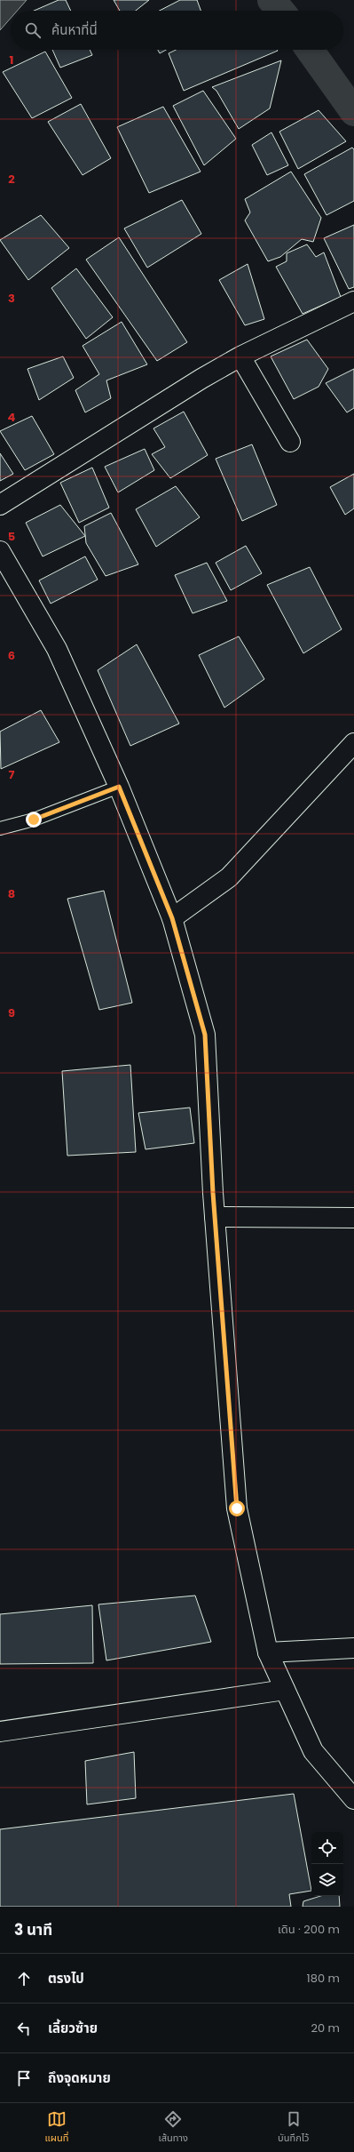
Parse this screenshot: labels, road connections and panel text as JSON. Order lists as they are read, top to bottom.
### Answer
{
  "page": {
    "search": "ค้นหาที่นี่",
    "heading": ["3 นาที", "เดิน · 200 m"],
    "list": [
      ["ตรงไป", "180 m"],
      ["เลี้ยวซ้าย", "20 m"],
      "ถึงจุดหมาย"
    ],
    "nav": ["แผนที่", "เส้นทาง", "บันทึกไว้"]
  },
  "grid": {
    "rows": [
      "1",
      "2",
      "3",
      "4",
      "5",
      "6",
      "7",
      "8",
      "9"
    ]
  }
}
